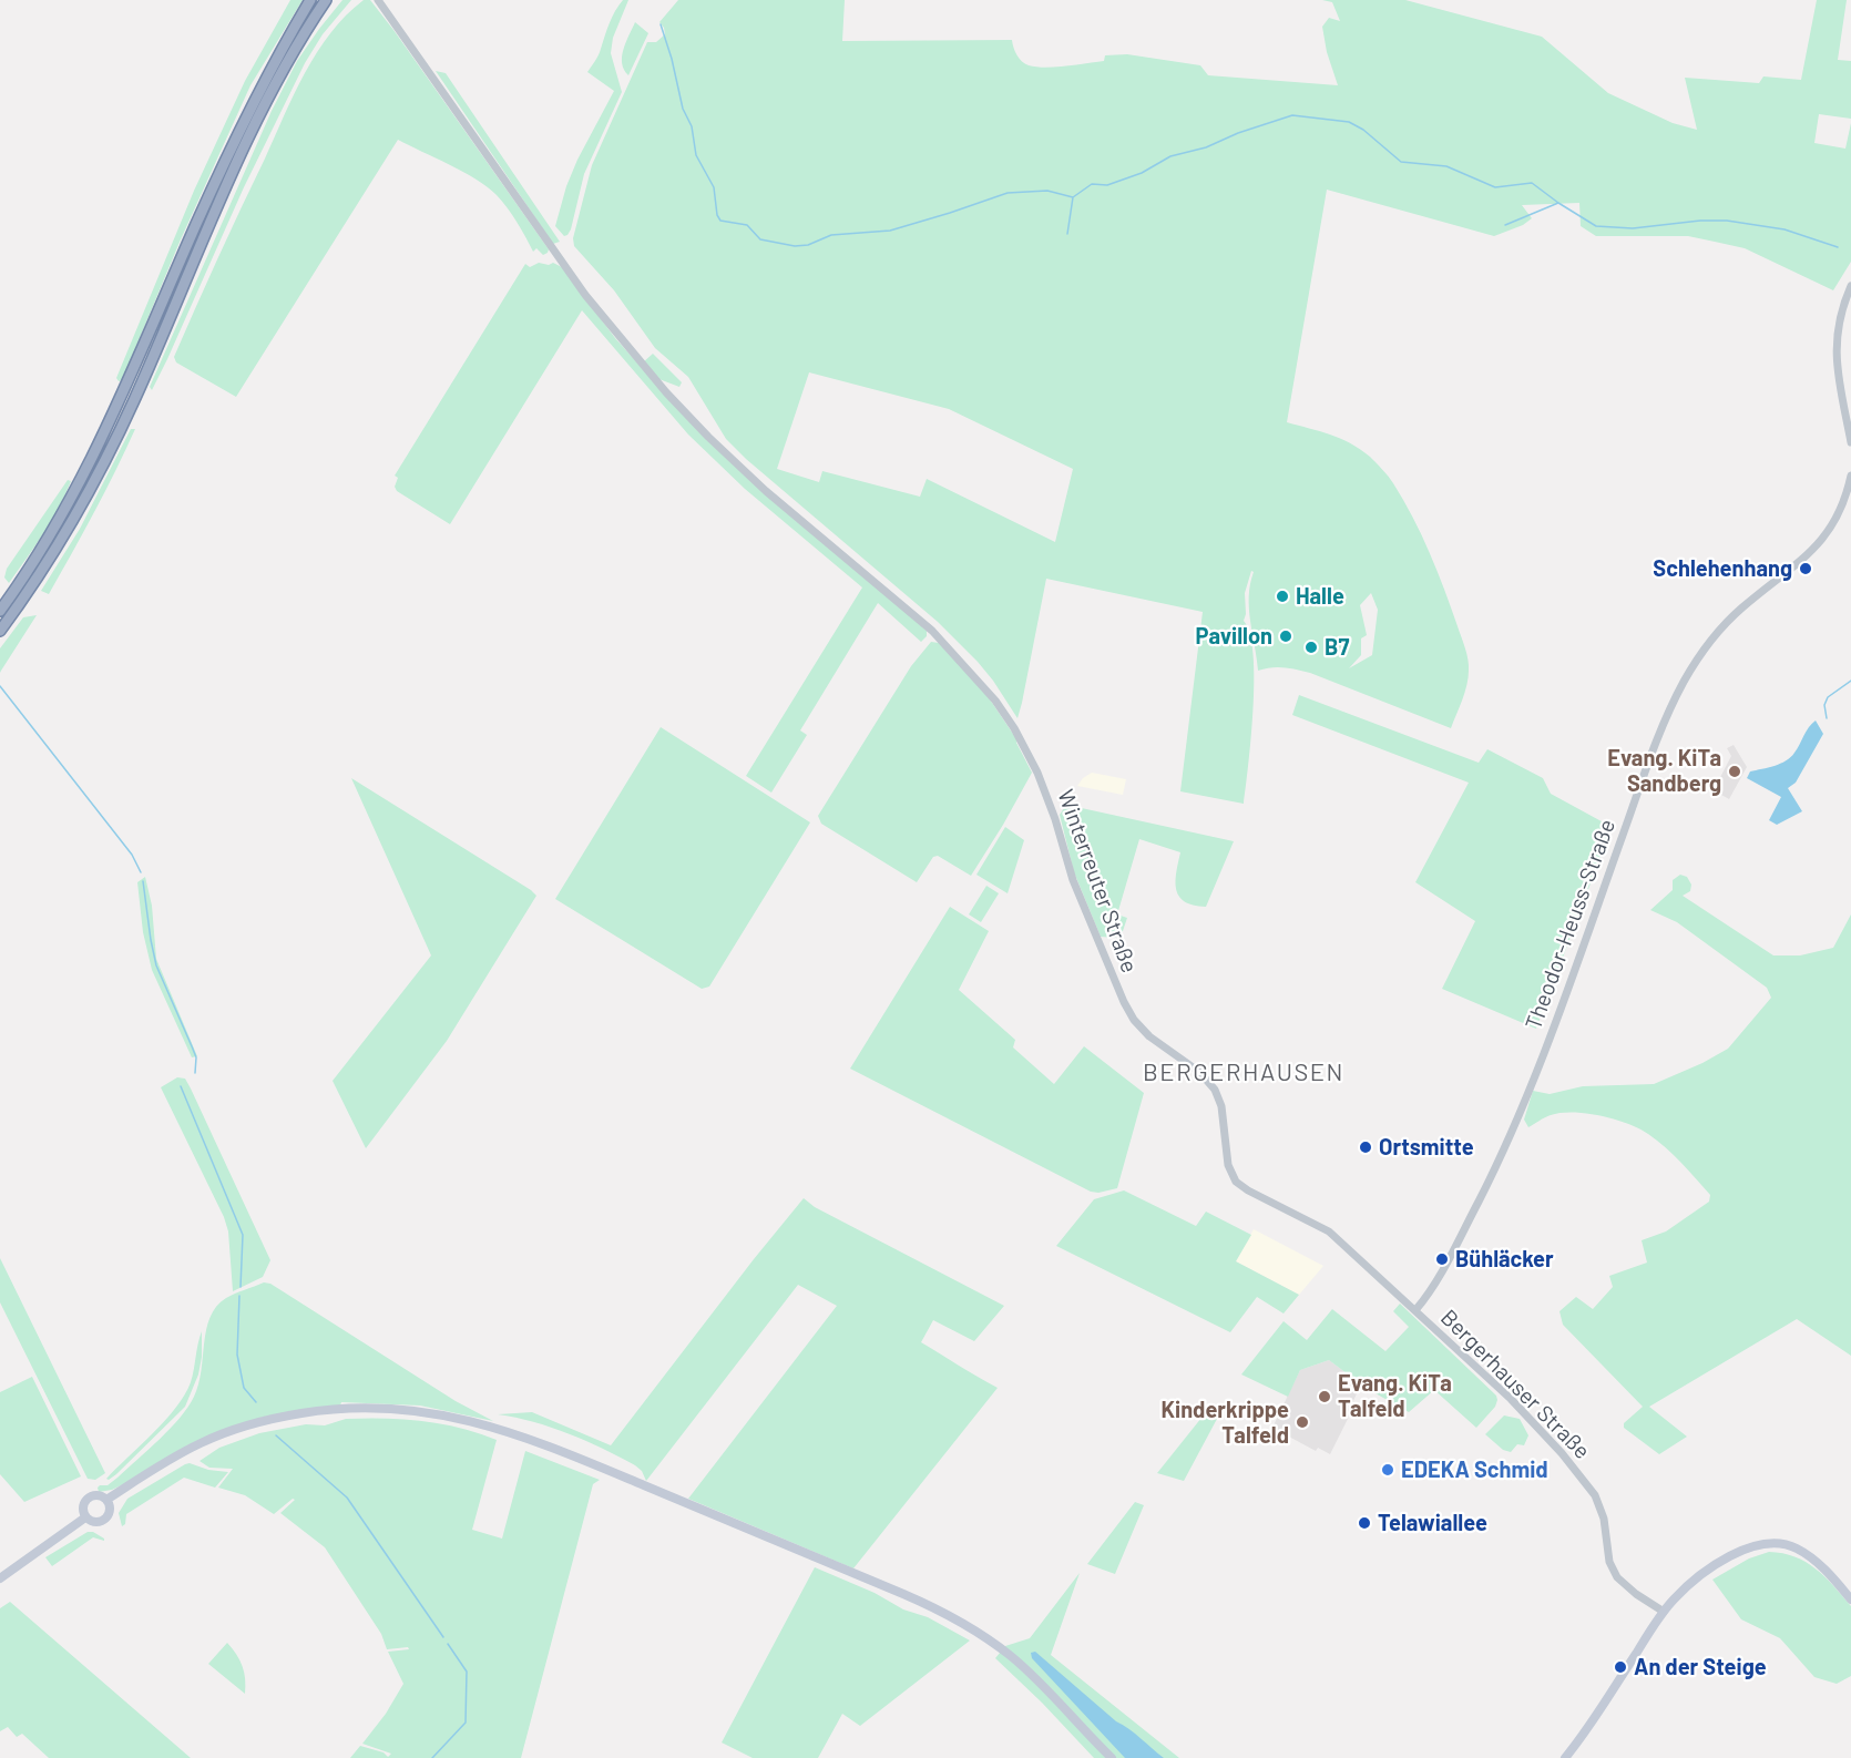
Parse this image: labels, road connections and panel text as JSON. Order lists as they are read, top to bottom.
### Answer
{
  "streets": {
    "street": ["Winterreuter Straße", "Theodor-Heuss-Straße", "Bergerhauser Straße"]
  },
  "crossings": [
    ["Winterreuter Straße", "Bergerhauser Straße"],
    ["Theodor-Heuss-Straße", "Bergerhauser Straße"]
  ],
  "districts": ["BERGERHAUSEN"],
  "places": [
    "Schlehenhang",
    "Halle",
    "Pavillon",
    "B7",
    "Evang. KiTa Sandberg",
    "Ortsmitte",
    "Bühläcker",
    "Evang. KiTa Talfeld",
    "Kinderkrippe Talfeld",
    "EDEKA Schmid",
    "Telawiallee",
    "An der Steige"
  ]
}
